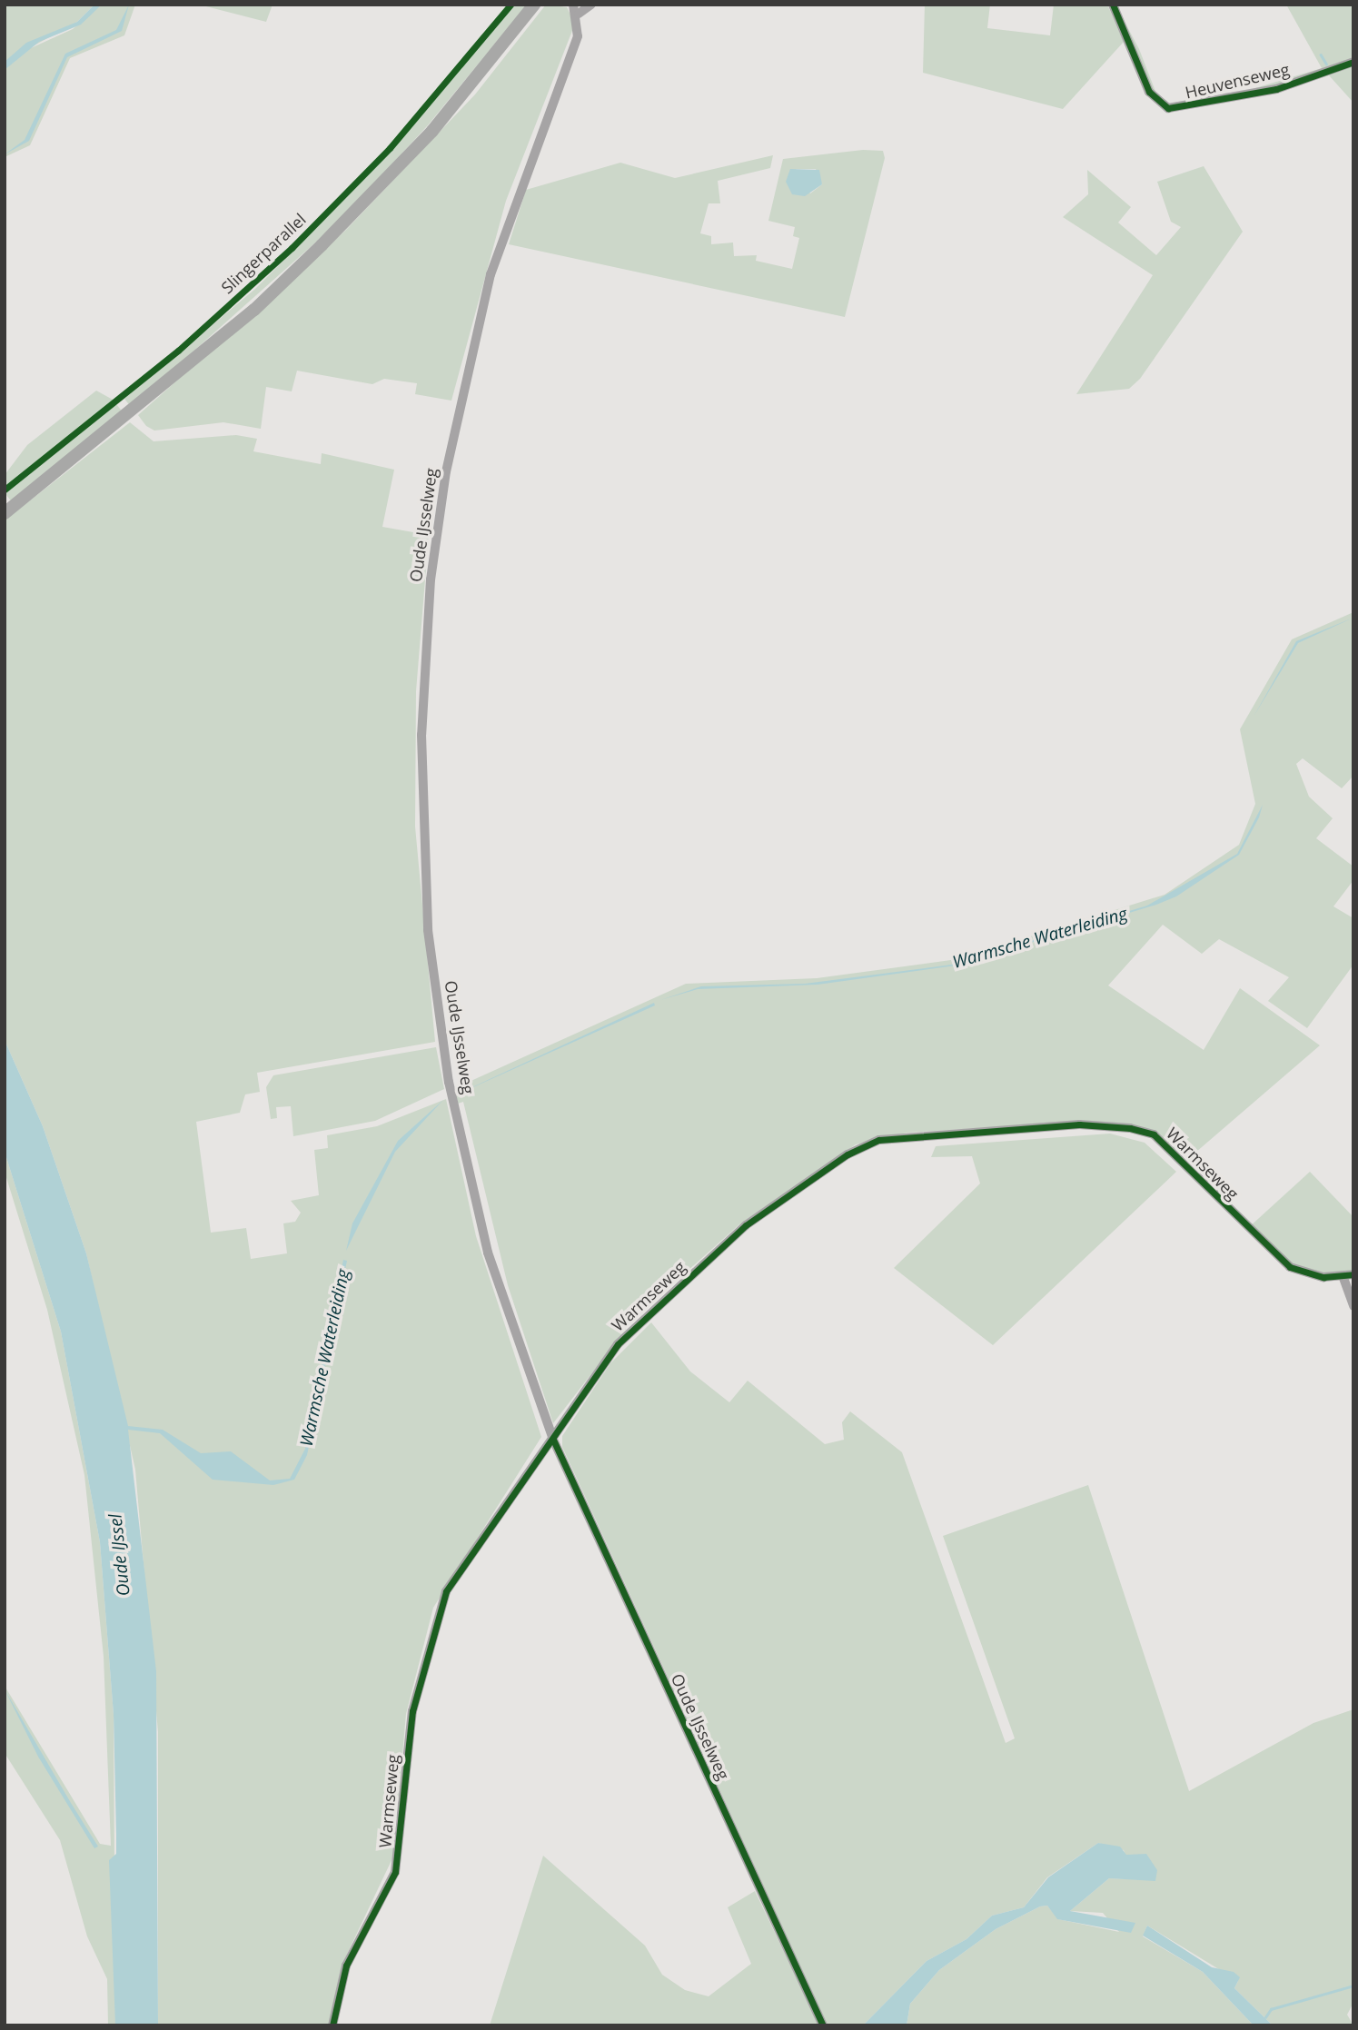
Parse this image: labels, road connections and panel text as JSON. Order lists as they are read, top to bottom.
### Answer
{
  "streets": {
    "main road": ["Slingerparallel"],
    "street": ["Heuvenseweg", "Oude IJsselweg", "Warmseweg"]
  },
  "crossings": [
    ["Oude IJsselweg", "Warmseweg"]
  ],
  "water": ["Warmsche Waterleiding", "Oude IJssel"]
}
